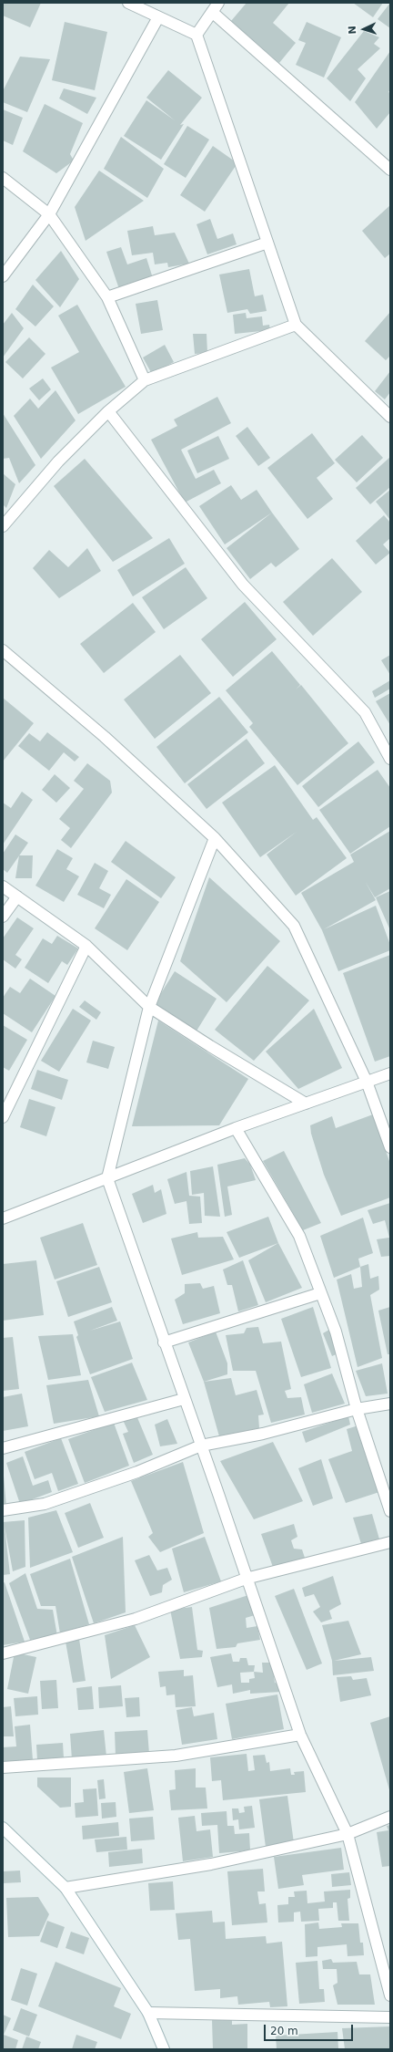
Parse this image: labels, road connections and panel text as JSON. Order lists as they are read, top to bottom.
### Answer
{
  "scale_bar": "20 m",
  "north": "left"
}
